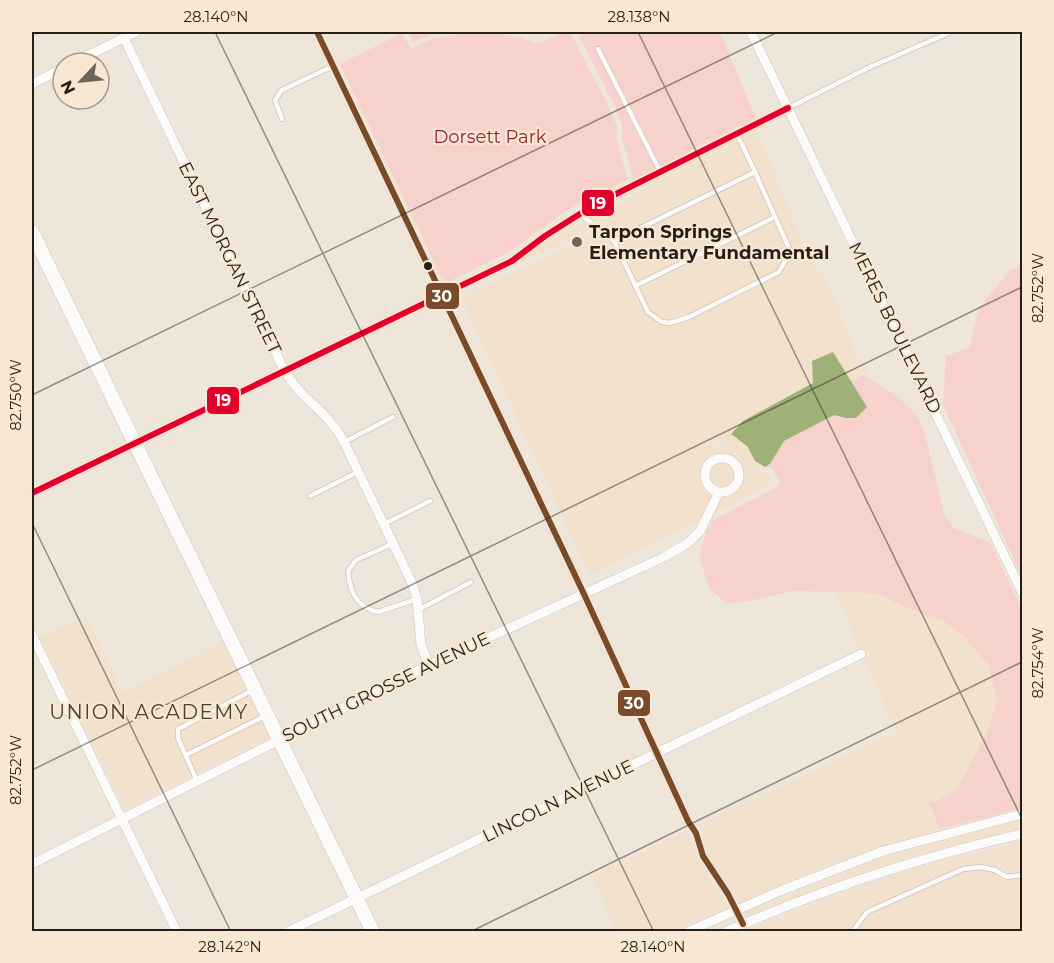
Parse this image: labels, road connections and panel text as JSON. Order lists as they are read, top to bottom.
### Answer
{
  "streets": {
    "street": [
      "EAST MORGAN STREET",
      "MERES BOULEVARD",
      "SOUTH GROSSE AVENUE",
      "LINCOLN AVENUE"
    ]
  },
  "crossings": [
    ["EAST MORGAN STREET", "SOUTH GROSSE AVENUE"]
  ],
  "districts": ["UNION ACADEMY"],
  "parks": ["Dorsett Park"],
  "places": ["Tarpon Springs Elementary Fundamental"],
  "lines": ["transit line 30", "transit line 19"],
  "north": "bottom left",
  "coordinates": [
    "28.140°N",
    "28.138°N",
    "82.752°W",
    "82.750°W",
    "82.754°W",
    "28.142°N"
  ]
}
